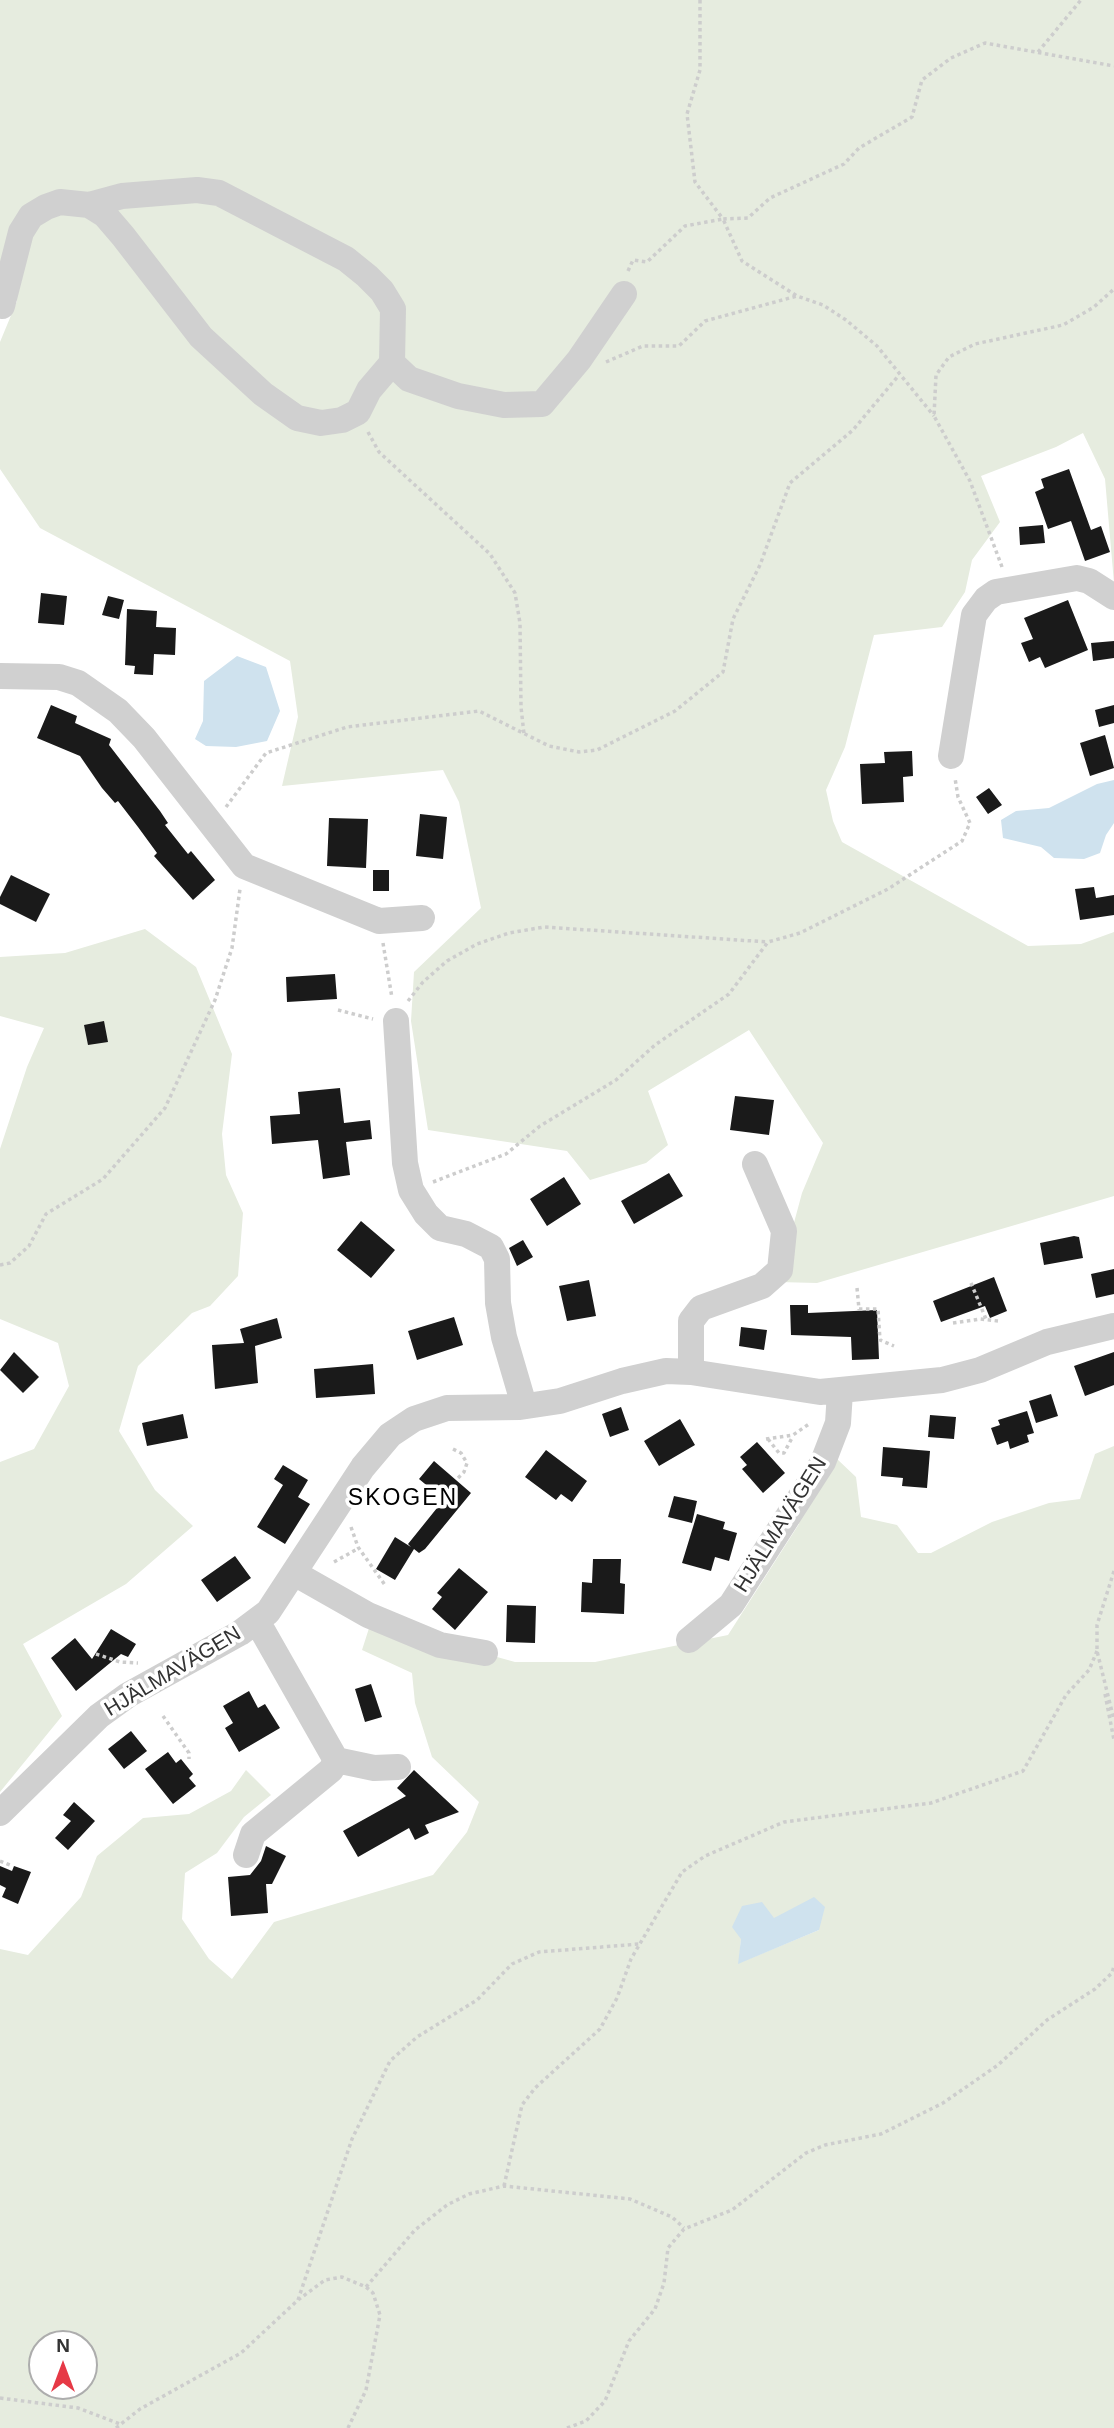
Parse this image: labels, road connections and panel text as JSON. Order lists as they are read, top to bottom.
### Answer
{
  "streets": {
    "street": ["HJÄLMAVÄGEN"]
  },
  "districts": ["SKOGEN"],
  "north": "top"
}
